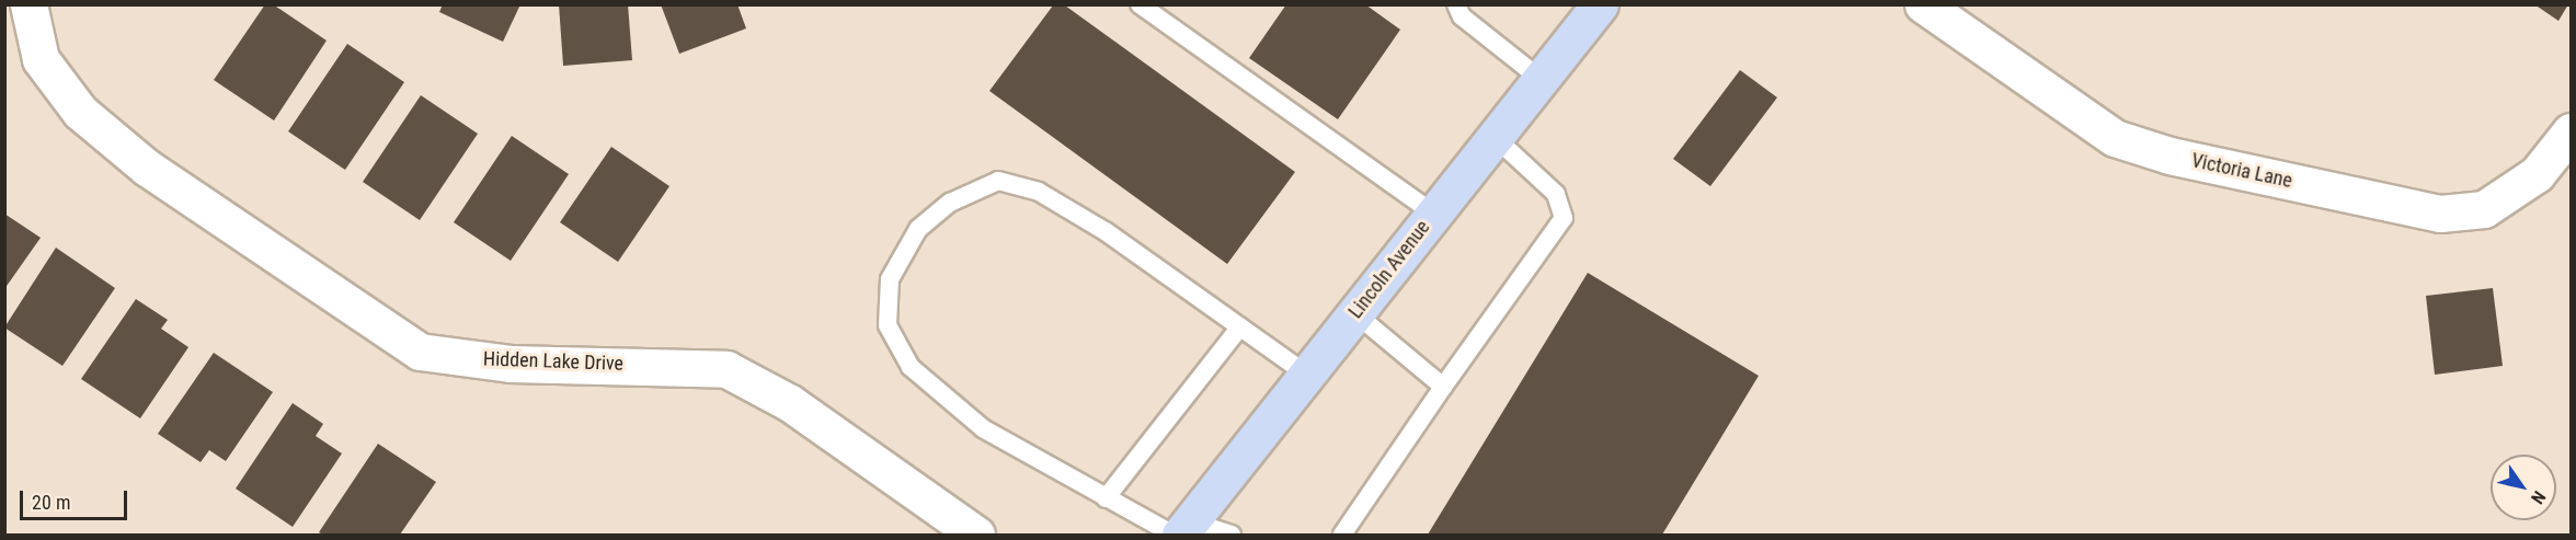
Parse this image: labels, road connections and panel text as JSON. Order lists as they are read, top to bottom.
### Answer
{
  "streets": {
    "street": ["Victoria Lane", "Lincoln Avenue", "Hidden Lake Drive"]
  },
  "scale_bar": "20 m",
  "north": "bottom right"
}
